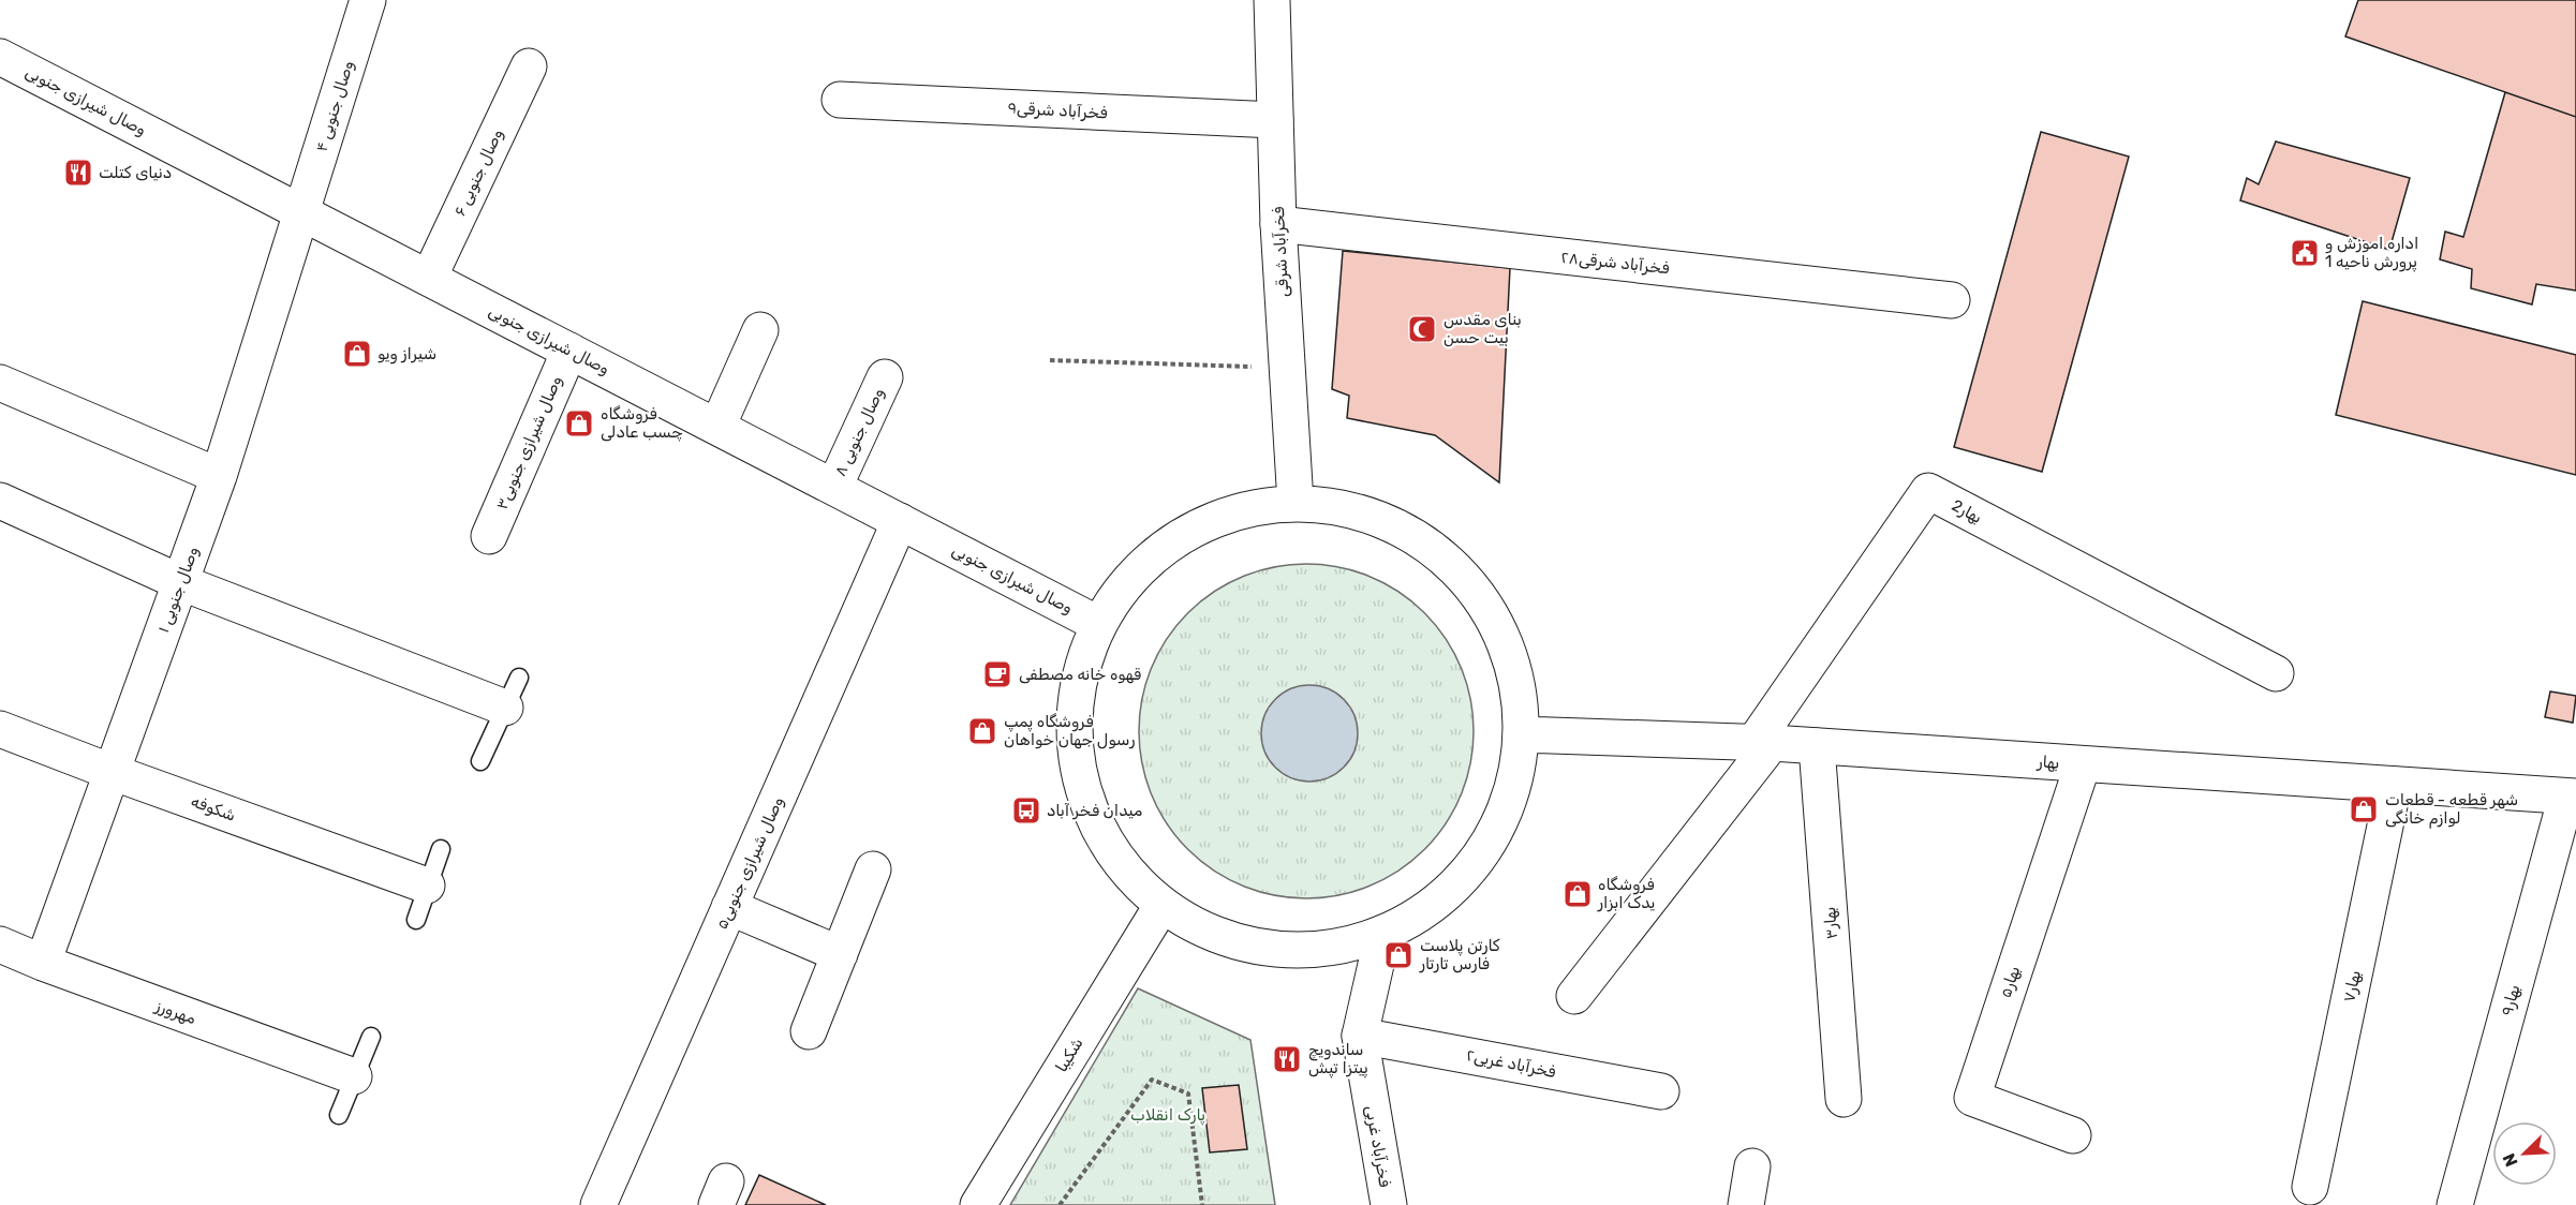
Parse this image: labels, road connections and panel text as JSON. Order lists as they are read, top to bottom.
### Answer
{
  "streets": {
    "street": [
      "وصال شیرازی جنوبی",
      "وصال جنوبی ۴",
      "فخرآباد شرقی۹",
      "وصال جنوبی ۶",
      "فخرآباد شرقی",
      "فخرآباد شرقی۲۸",
      "وصال جنوبی ۸",
      "۳وصال شیرازی جنوبی",
      "2بهار",
      "وصال جنوبی ۱",
      "بهار",
      "شکوفه",
      "۵وصال شیرازی جنوبی",
      "بهار۳",
      "بهار۵",
      "بهار۷",
      "بهار۹",
      "مهرورز",
      "شکیبا",
      "۲فخرآباد غربی",
      "فخرآباد غربی"
    ]
  },
  "crossings": [
    ["وصال شیرازی جنوبی", "وصال جنوبی ۴"],
    ["وصال شیرازی جنوبی", "وصال جنوبی ۶"],
    ["وصال شیرازی جنوبی", "وصال جنوبی ۸"],
    ["وصال شیرازی جنوبی", "۳وصال شیرازی جنوبی"],
    ["وصال شیرازی جنوبی", "وصال جنوبی ۱"],
    ["وصال شیرازی جنوبی", "۵وصال شیرازی جنوبی"],
    ["وصال جنوبی ۴", "وصال جنوبی ۱"],
    ["فخرآباد شرقی۹", "فخرآباد شرقی"],
    ["فخرآباد شرقی", "فخرآباد شرقی۲۸"],
    ["2بهار", "بهار"],
    ["وصال جنوبی ۱", "شکوفه"],
    ["وصال جنوبی ۱", "مهرورز"],
    ["بهار", "بهار۳"],
    ["بهار", "بهار۵"],
    ["بهار", "بهار۷"],
    ["بهار", "بهار۹"],
    ["۲فخرآباد غربی", "فخرآباد غربی"]
  ],
  "parks": ["پارک انقلاب"],
  "places": {
    "restaurant": ["دنیای کتلت", "ساندویچ پیتزا تپش"],
    "public building": ["اداره اموزش و پرورش ناحیه 1"],
    "mosque": ["بنای مقدس بیت حسن"],
    "shop": [
      "شیراز ویو",
      "فروشگاه چسب عادلی",
      "فروشگاه پمپ رسول جهان خواهان",
      "شهر قطعه - قطعات لوازم خانگی",
      "فروشگاه یدک ابزار",
      "کارتن پلاست فارس تارتار"
    ],
    "cafe": ["قهوه خانه مصطفی"],
    "bus stop": ["میدان فخر آباد"]
  },
  "north": "bottom left"
}
